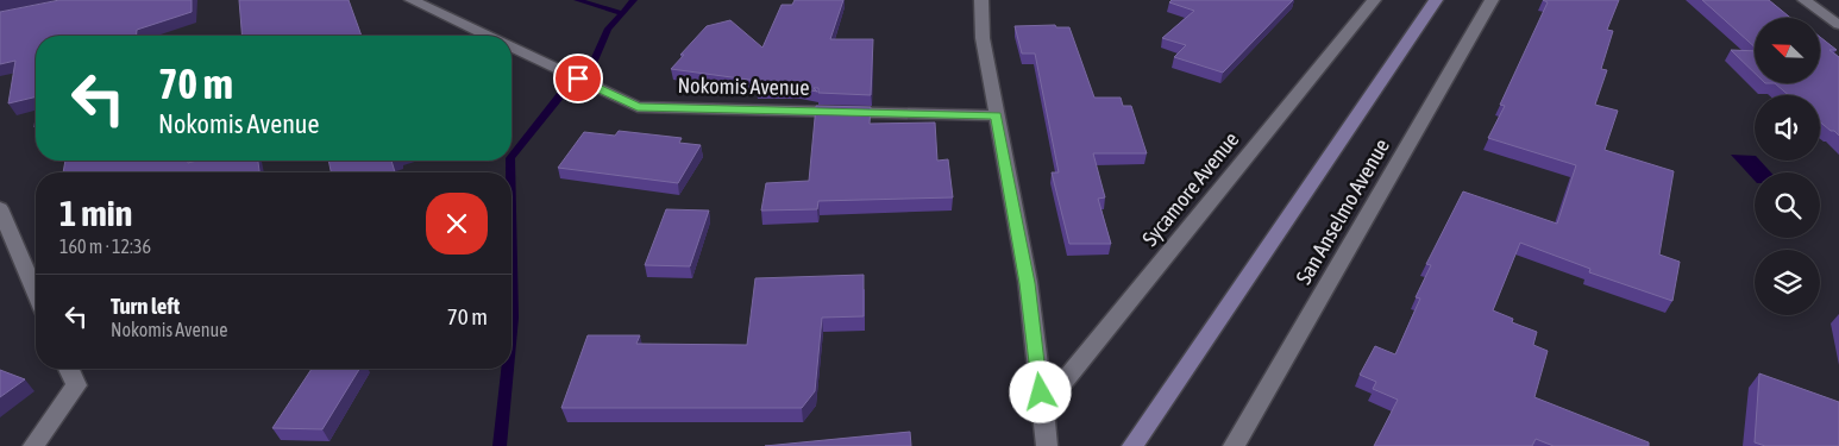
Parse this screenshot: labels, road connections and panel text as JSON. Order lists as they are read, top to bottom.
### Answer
{
  "streets": {
    "street": ["Nokomis Avenue", "Sycamore Avenue", "San Anselmo Avenue"]
  },
  "north": "top left",
  "page": {
    "turn": ["70 m", "Nokomis Avenue"],
    "heading": ["1 min", "160 m · 12:36"],
    "list": [
      {
        "name": "Turn left",
        "note": "Nokomis Avenue",
        "value": "70 m"
      }
    ]
  }
}
